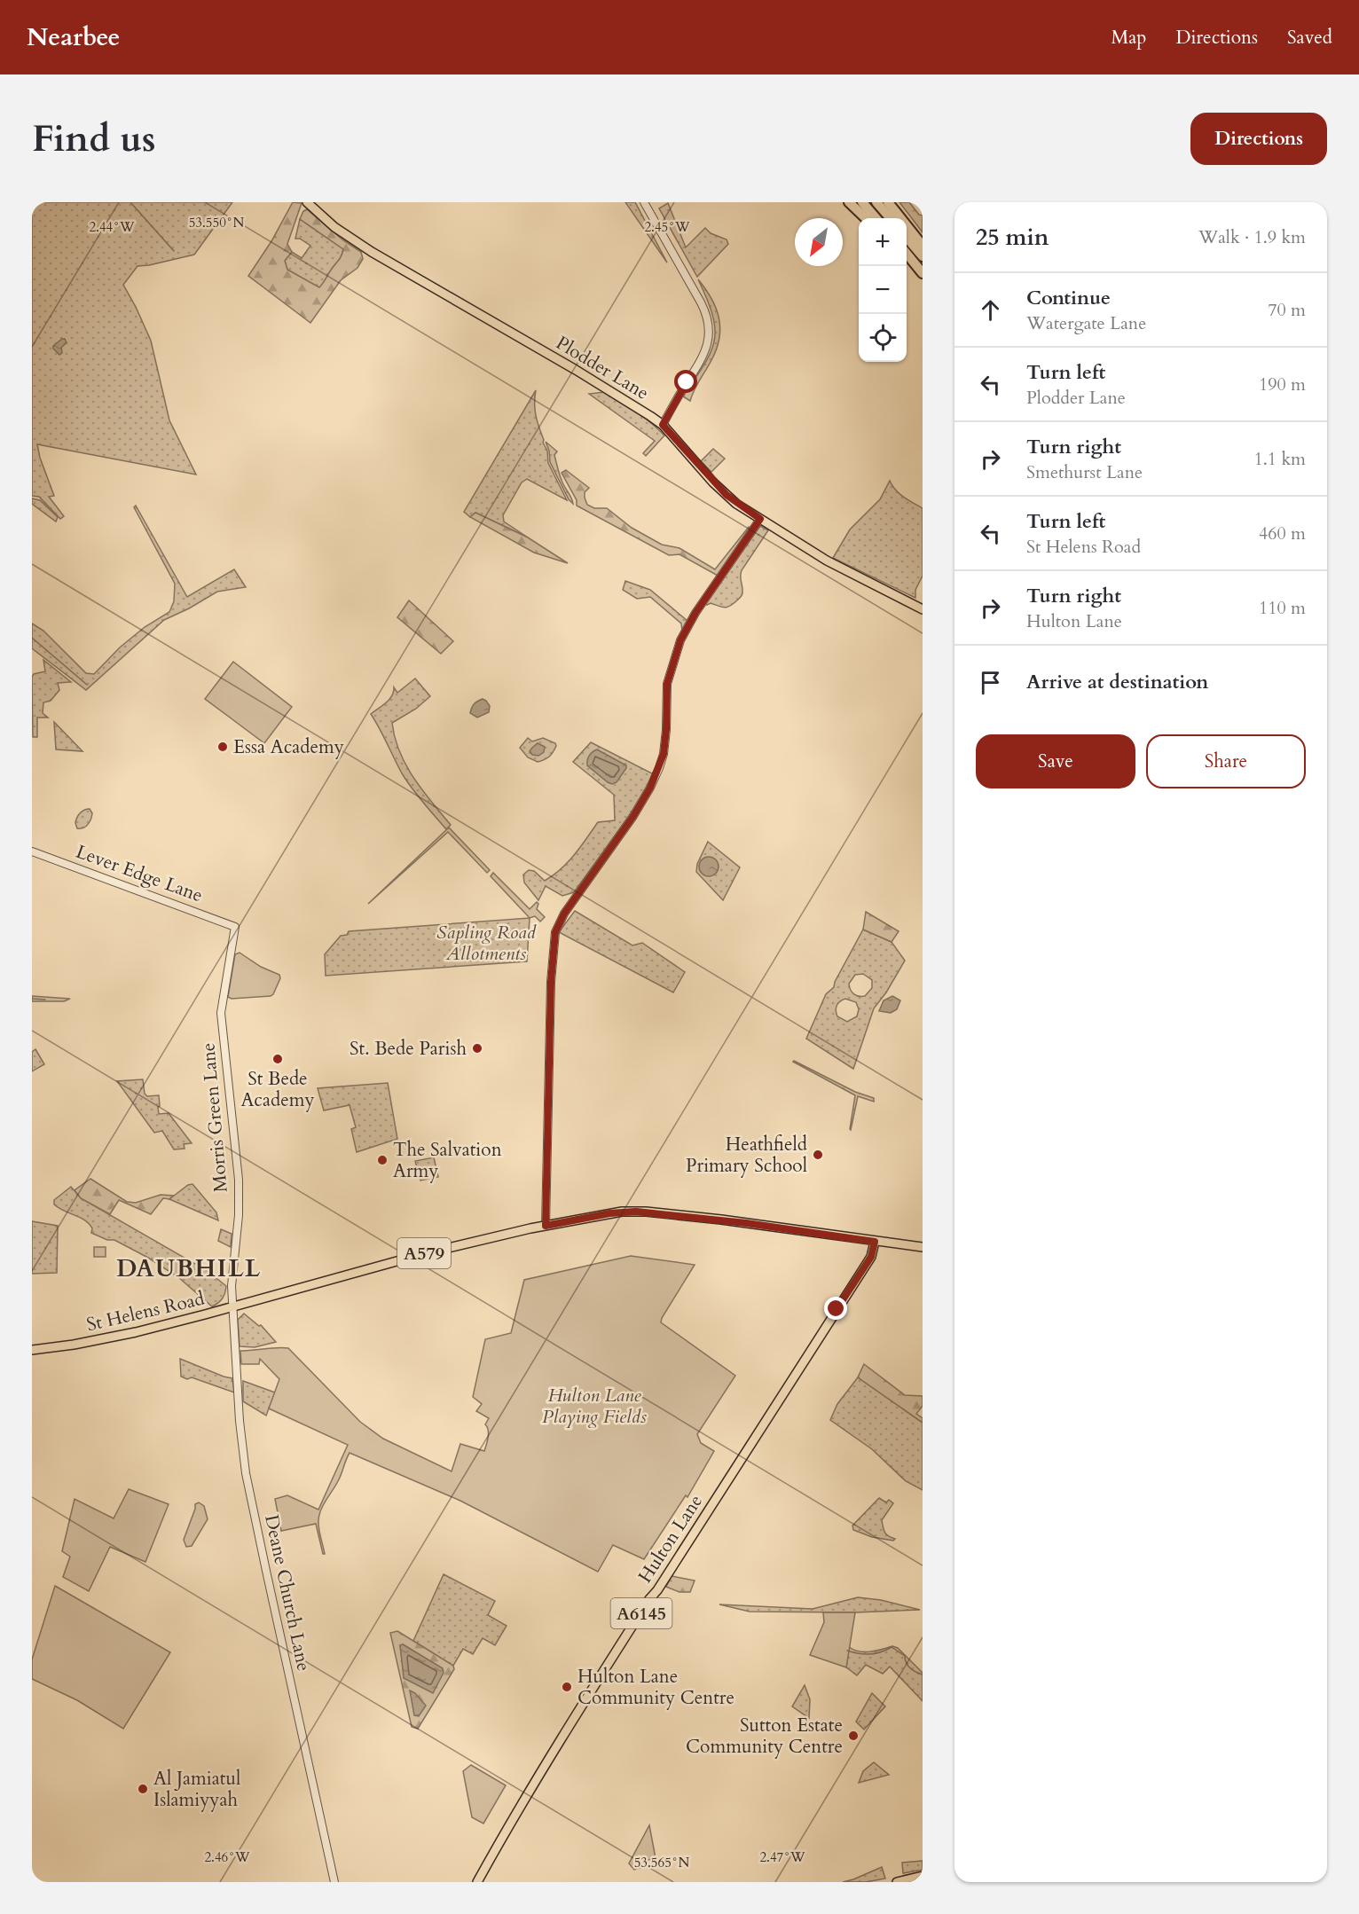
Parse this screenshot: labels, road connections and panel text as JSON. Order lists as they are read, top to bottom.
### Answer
{
  "streets": {
    "main road": [
      "Plodder Lane",
      "A579",
      "St Helens Road",
      "Hulton Lane",
      "A6145"
    ],
    "street": ["Lever Edge Lane", "Morris Green Lane", "Deane Church Lane"]
  },
  "crossings": [
    ["Lever Edge Lane", "Morris Green Lane"],
    ["Morris Green Lane", "St Helens Road"],
    ["Morris Green Lane", "Deane Church Lane"],
    ["St Helens Road", "Hulton Lane"],
    ["St Helens Road", "Deane Church Lane"]
  ],
  "districts": ["DAUBHILL"],
  "parks": ["Sapling Road Allotments", "Hulton Lane Playing Fields"],
  "places": [
    "Essa Academy",
    "St. Bede Parish",
    "St Bede Academy",
    "Heathfield Primary School",
    "The Salvation Army",
    "Hulton Lane Community Centre",
    "Sutton Estate Community Centre",
    "Al Jamiatul Islamiyyah"
  ],
  "north": "bottom left",
  "page": {
    "header": "Nearbee",
    "nav": ["Map", "Directions", "Saved"],
    "buttons": [
      "Directions",
      ["Save", "Share"]
    ],
    "title": "Find us",
    "heading": ["25 min", "Walk · 1.9 km"],
    "map_buttons": ["+", "−"],
    "list": [
      ["Continue", "Watergate Lane", "70 m"],
      ["Turn left", "Plodder Lane", "190 m"],
      ["Turn right", "Smethurst Lane", "1.1 km"],
      ["Turn left", "St Helens Road", "460 m"],
      ["Turn right", "Hulton Lane", "110 m"],
      "Arrive at destination"
    ]
  },
  "coordinates": [
    "53.550°N",
    "2.45°W",
    "2.44°W",
    "2.46°W",
    "2.47°W",
    "53.565°N"
  ]
}
